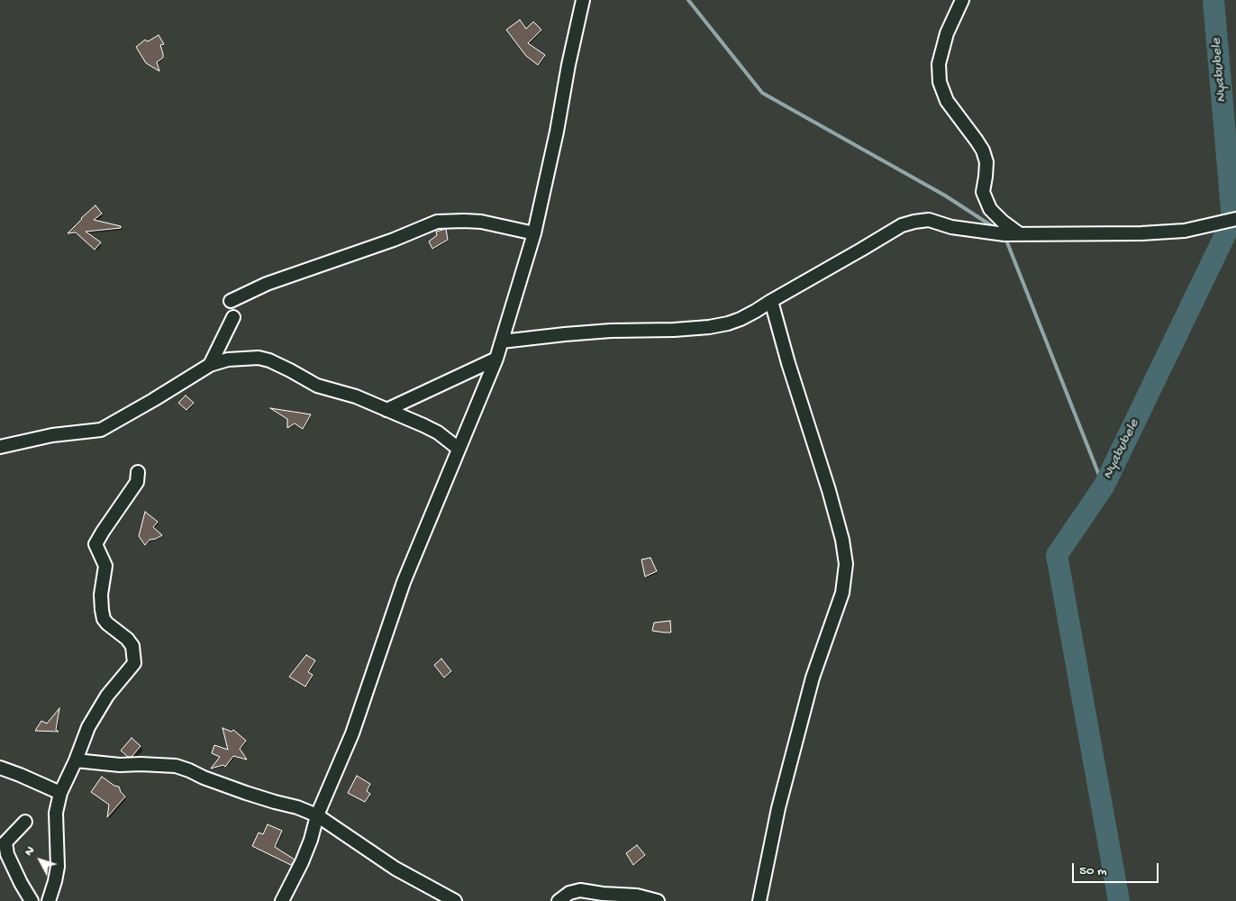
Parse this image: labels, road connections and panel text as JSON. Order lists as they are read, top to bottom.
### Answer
{
  "water": ["Nyabubele"],
  "scale_bar": "50 m",
  "north": "top left"
}
